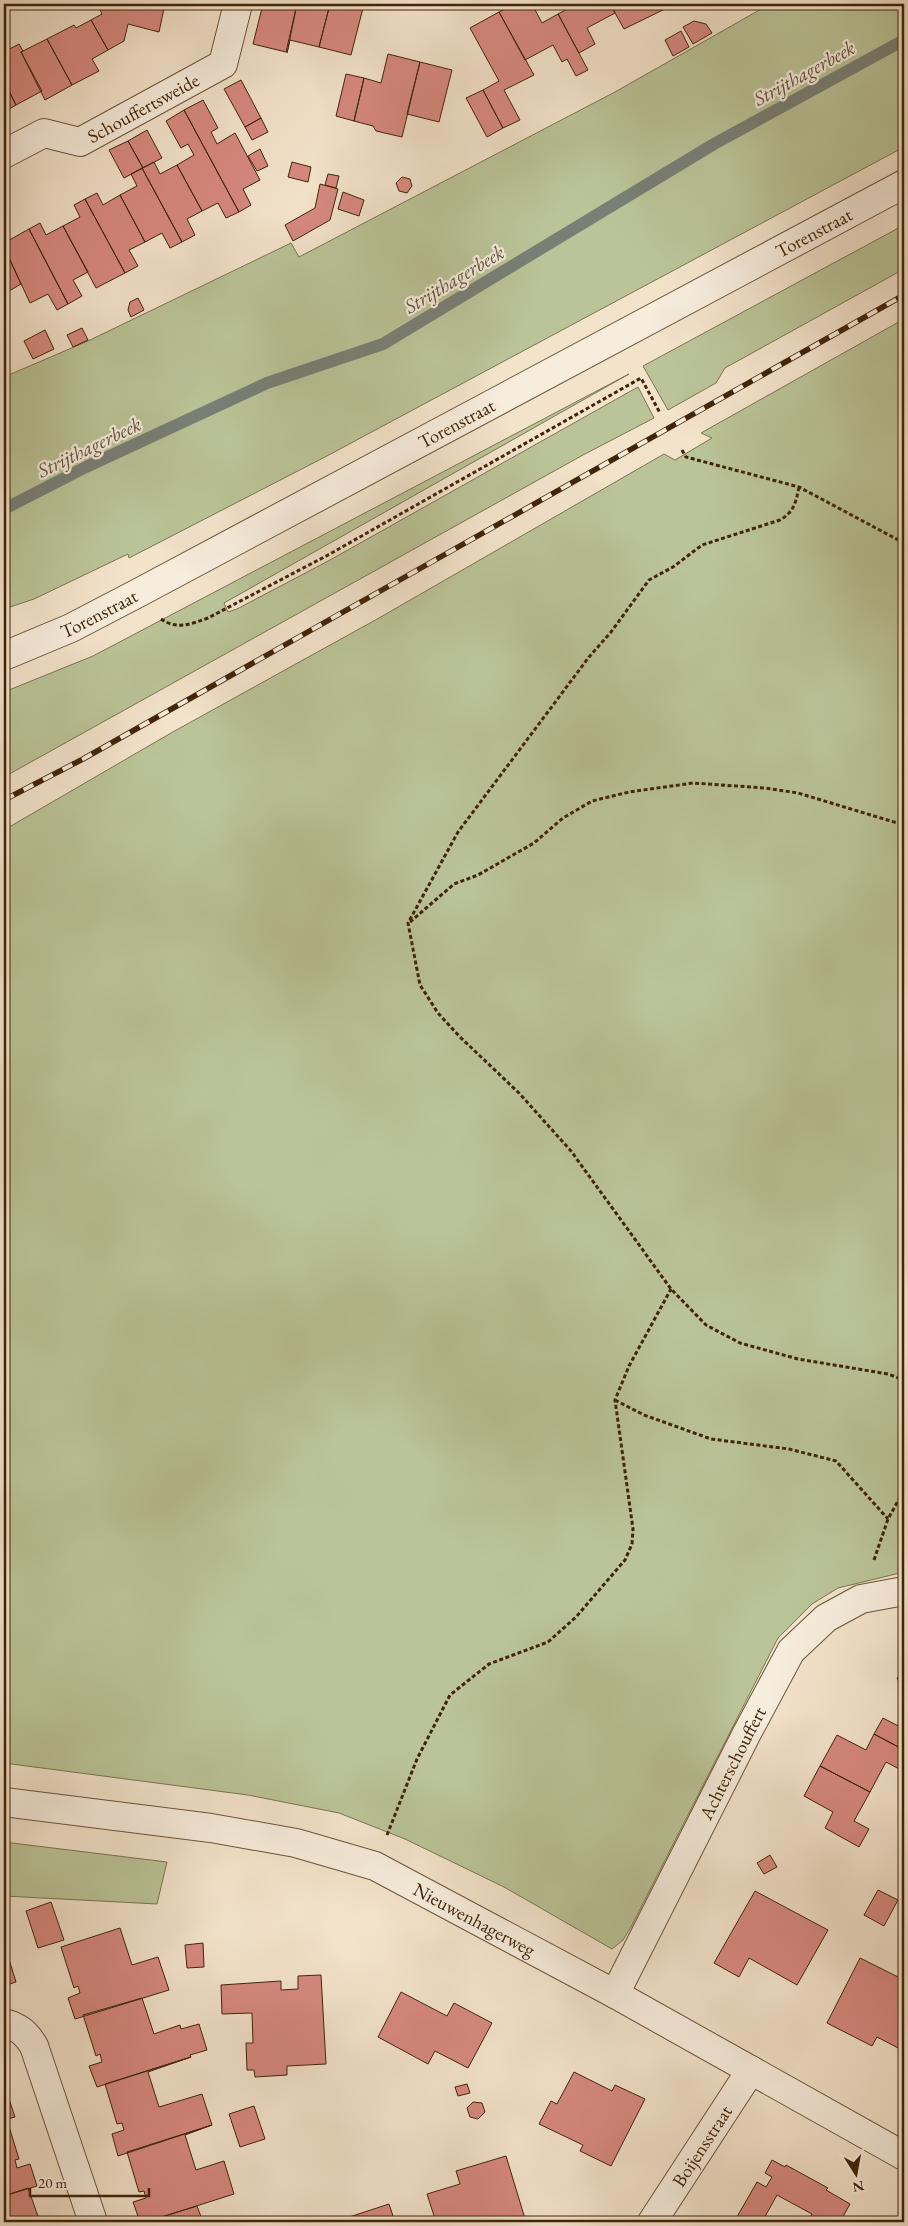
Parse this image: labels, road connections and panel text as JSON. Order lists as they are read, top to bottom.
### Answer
{
  "streets": {
    "street": [
      "Schouffertsweide",
      "Torenstraat",
      "Achterschouffert",
      "Nieuwenhagerweg",
      "Boijensstraat"
    ]
  },
  "crossings": [
    ["Achterschouffert", "Nieuwenhagerweg"],
    ["Nieuwenhagerweg", "Boijensstraat"]
  ],
  "water": ["Strijthagerbeek"],
  "scale_bar": "20 m",
  "north": "bottom"
}
